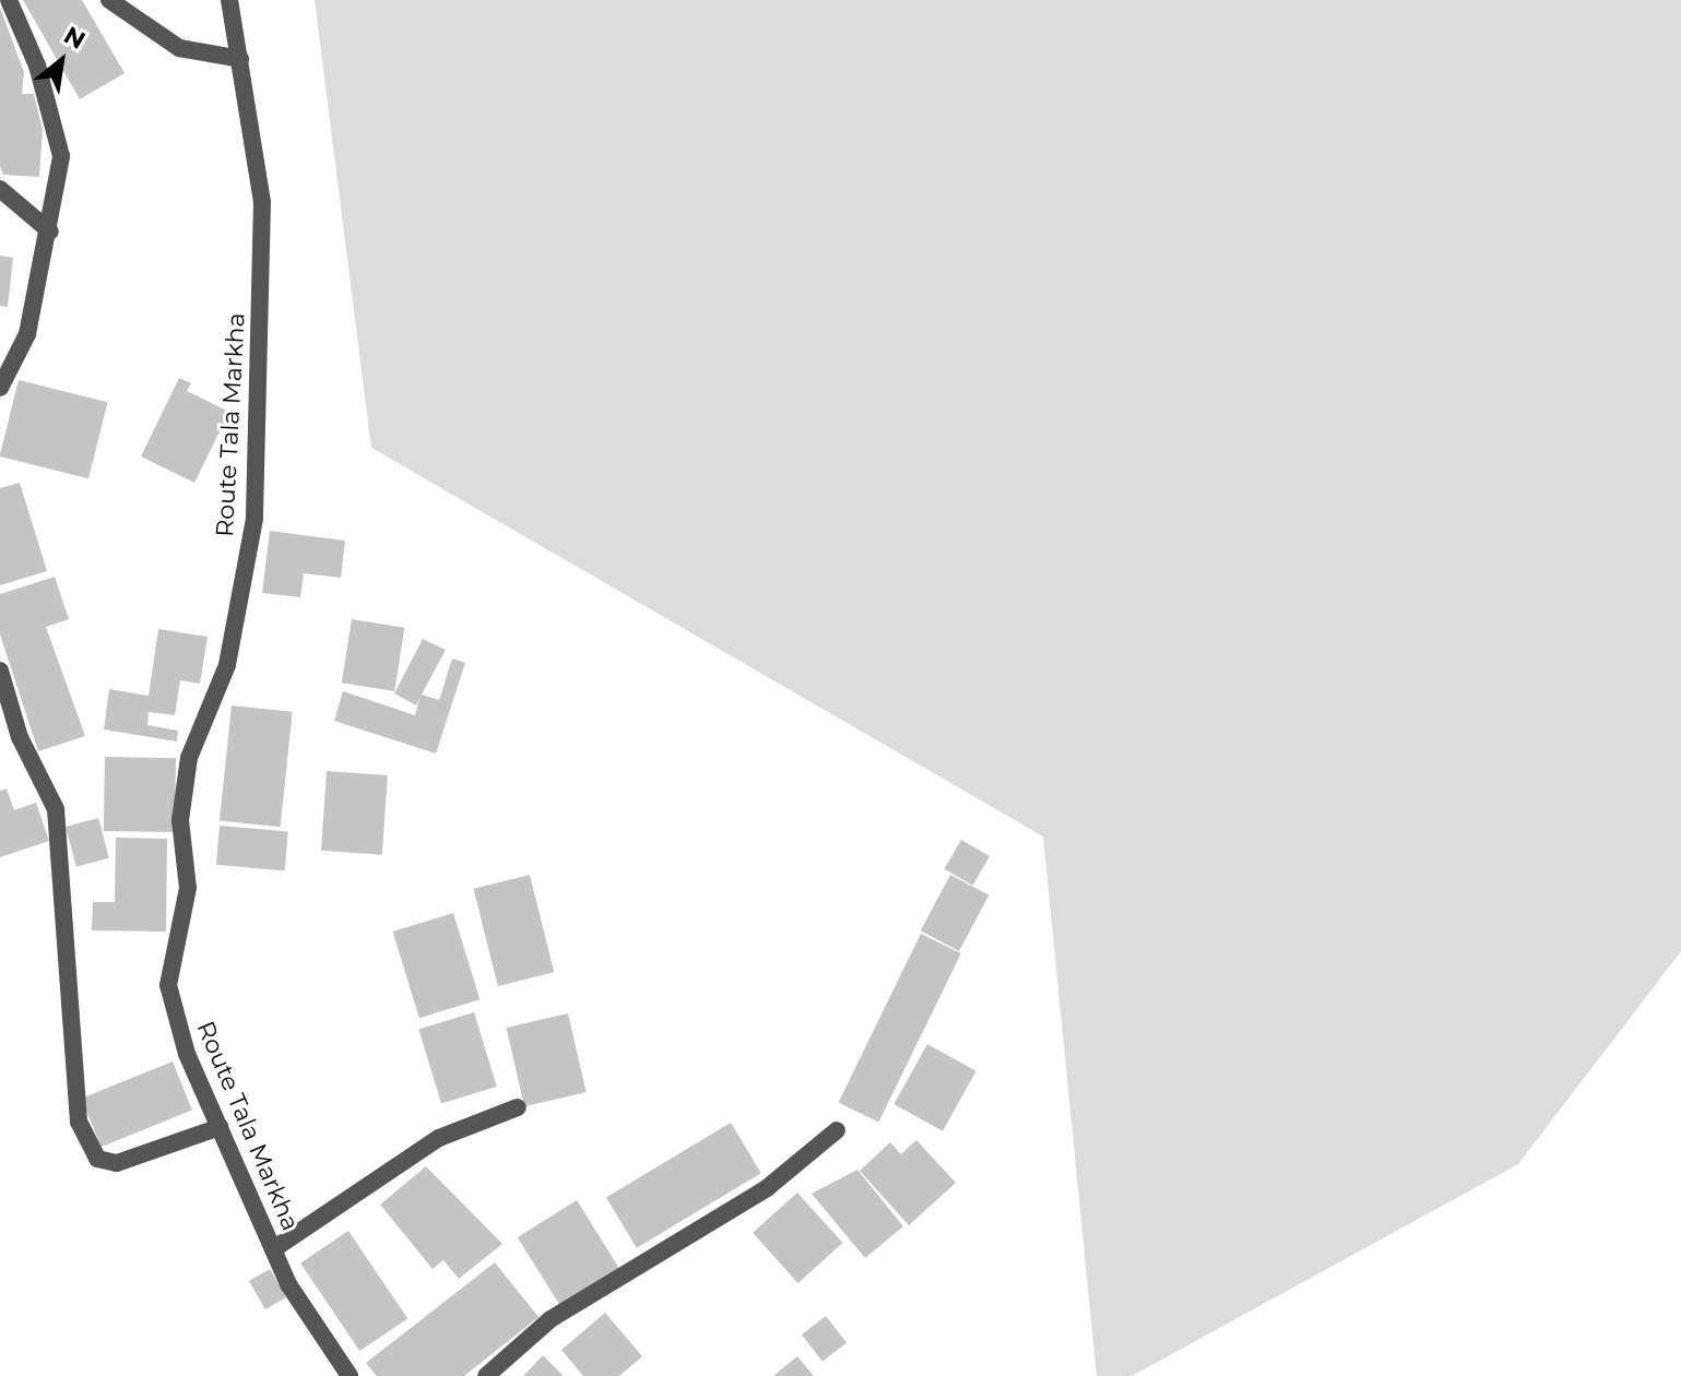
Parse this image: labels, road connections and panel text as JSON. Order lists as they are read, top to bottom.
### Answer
{
  "streets": {
    "street": ["Route Tala Markha"]
  },
  "north": "top right"
}
